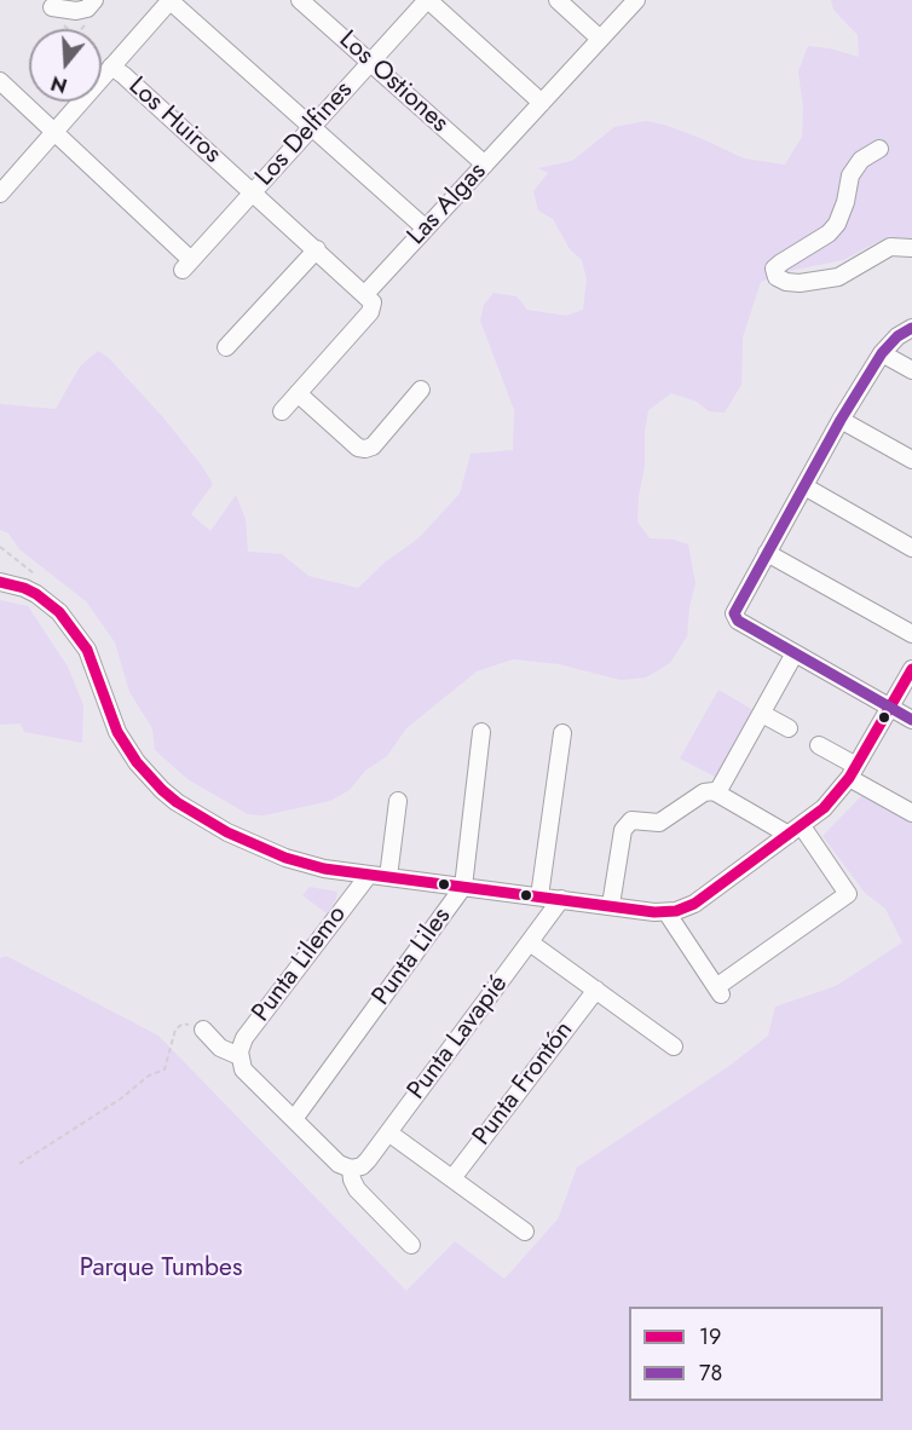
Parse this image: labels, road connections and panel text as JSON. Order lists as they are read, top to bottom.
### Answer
{
  "streets": {
    "street": [
      "Los Ostiones",
      "Los Huiros",
      "Los Delfines",
      "Las Algas",
      "Punta Liles",
      "Punta Lilemo",
      "Punta Lavapié",
      "Punta Frontón"
    ]
  },
  "crossings": [
    ["Los Ostiones", "Los Delfines"],
    ["Los Ostiones", "Las Algas"],
    ["Los Huiros", "Los Delfines"],
    ["Los Huiros", "Las Algas"]
  ],
  "parks": ["Parque Tumbes"],
  "lines": ["transit line 78", "transit line 19"],
  "legend": ["19", "78"],
  "north": "bottom"
}
